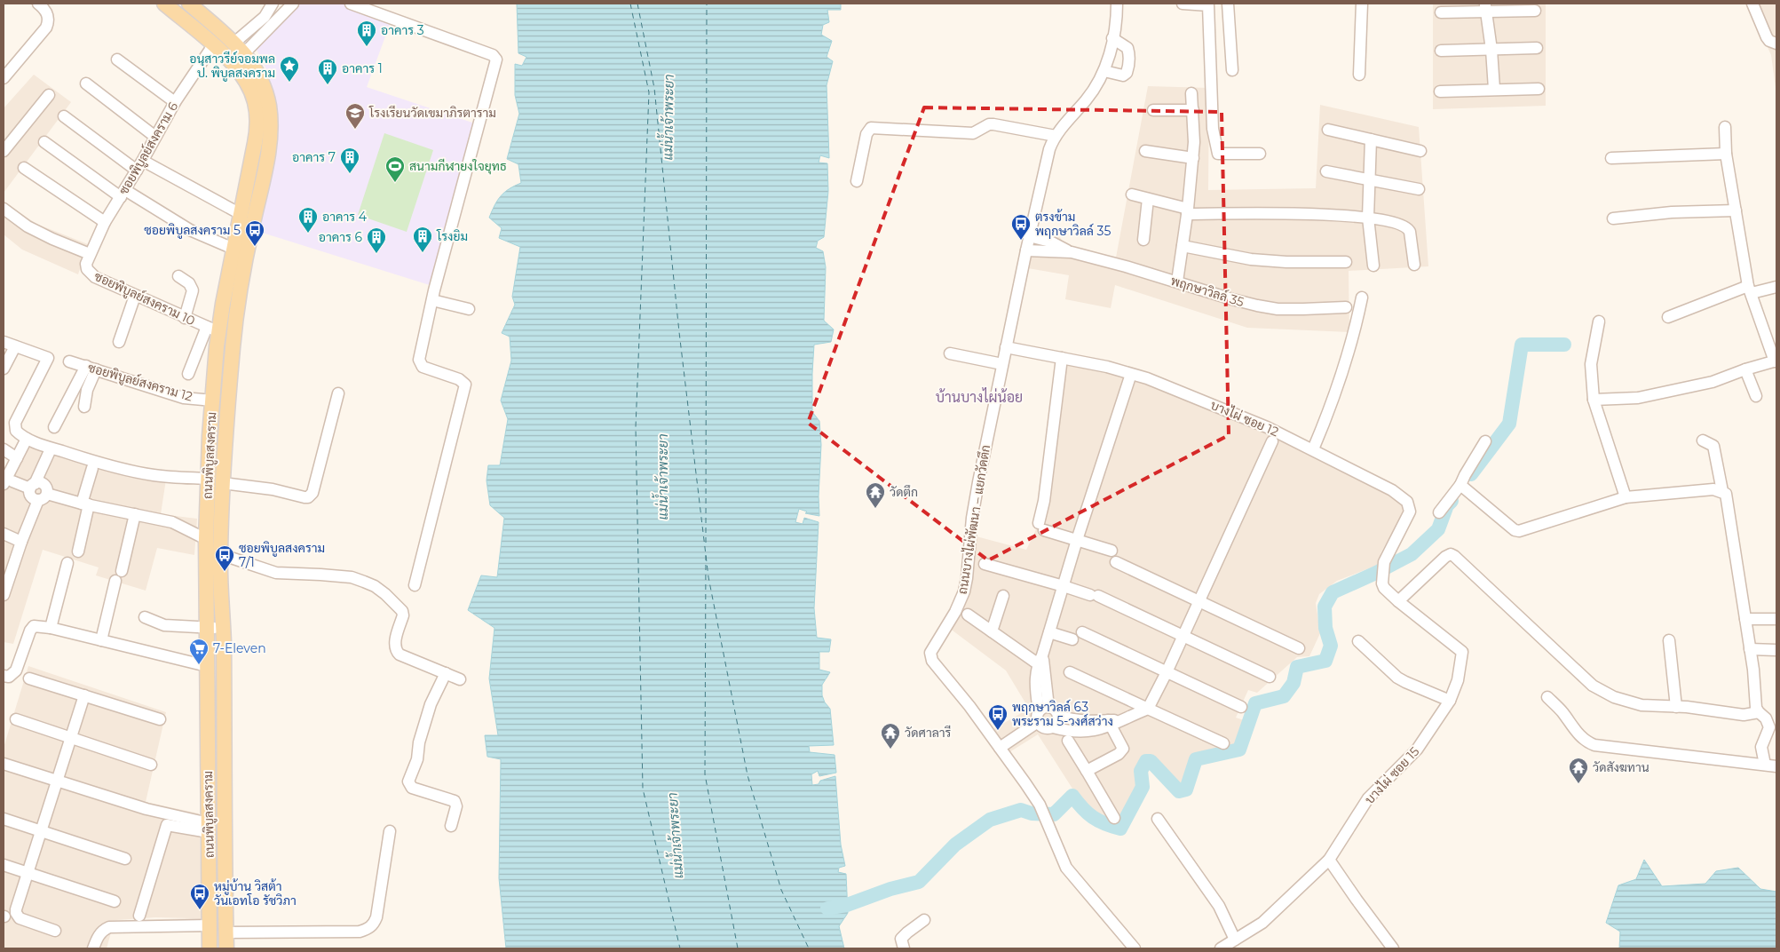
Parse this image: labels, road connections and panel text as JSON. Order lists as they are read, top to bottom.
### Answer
{
  "streets": {
    "main road": ["ถนนพิบูลสงคราม"],
    "street": [
      "ซอยพิบูลย์สงคราม 6",
      "พฤกษาวิลล์ 35",
      "ซอยพิบูลย์สงคราม 10",
      "ซอยพิบูลย์สงคราม 12",
      "บางไผ่ ซอย 12",
      "ถนนบางไผ่พัฒนา – แยกวัดตึก",
      "บางไผ่ ซอย 15"
    ]
  },
  "crossings": [
    ["ซอยพิบูลย์สงคราม 6", "ซอยพิบูลย์สงคราม 10"],
    ["ซอยพิบูลย์สงคราม 6", "ถนนพิบูลสงคราม"],
    ["พฤกษาวิลล์ 35", "ถนนบางไผ่พัฒนา – แยกวัดตึก"],
    ["ซอยพิบูลย์สงคราม 10", "ถนนพิบูลสงคราม"],
    ["ซอยพิบูลย์สงคราม 12", "ถนนพิบูลสงคราม"],
    ["บางไผ่ ซอย 12", "ถนนบางไผ่พัฒนา – แยกวัดตึก"],
    ["บางไผ่ ซอย 12", "บางไผ่ ซอย 15"]
  ],
  "districts": ["บ้านบางไผ่น้อย"],
  "water": ["แม่น้ำเจ้าพระยา"],
  "places": {
    "building": [
      "อาคาร 3",
      "อาคาร 1",
      "อาคาร 7",
      "อาคาร 4",
      "โรงยิม",
      "อาคาร 6"
    ],
    "place": ["อนุสาวรีย์จอมพล ป. พิบูลสงคราม"],
    "school or university": ["โรงเรียนวัดเขมาภิรตาราม"],
    "sports": ["สนามกีฬายงใจยุทธ"],
    "bus stop": [
      "ตรงข้าม พฤกษาวิลล์ 35",
      "ซอยพิบูลสงคราม 5",
      "ซอยพิบูลสงคราม 7/1",
      "พฤกษาวิลล์ 63 พระราม 5-วงศ์สว่าง",
      "หมู่บ้าน วิสต้า วันเอทโอ รัชวิภา"
    ],
    "temple": ["วัดตึก", "วัดศาลารี", "วัดสังฆทาน"],
    "supermarket": ["7-Eleven"]
  }
}
